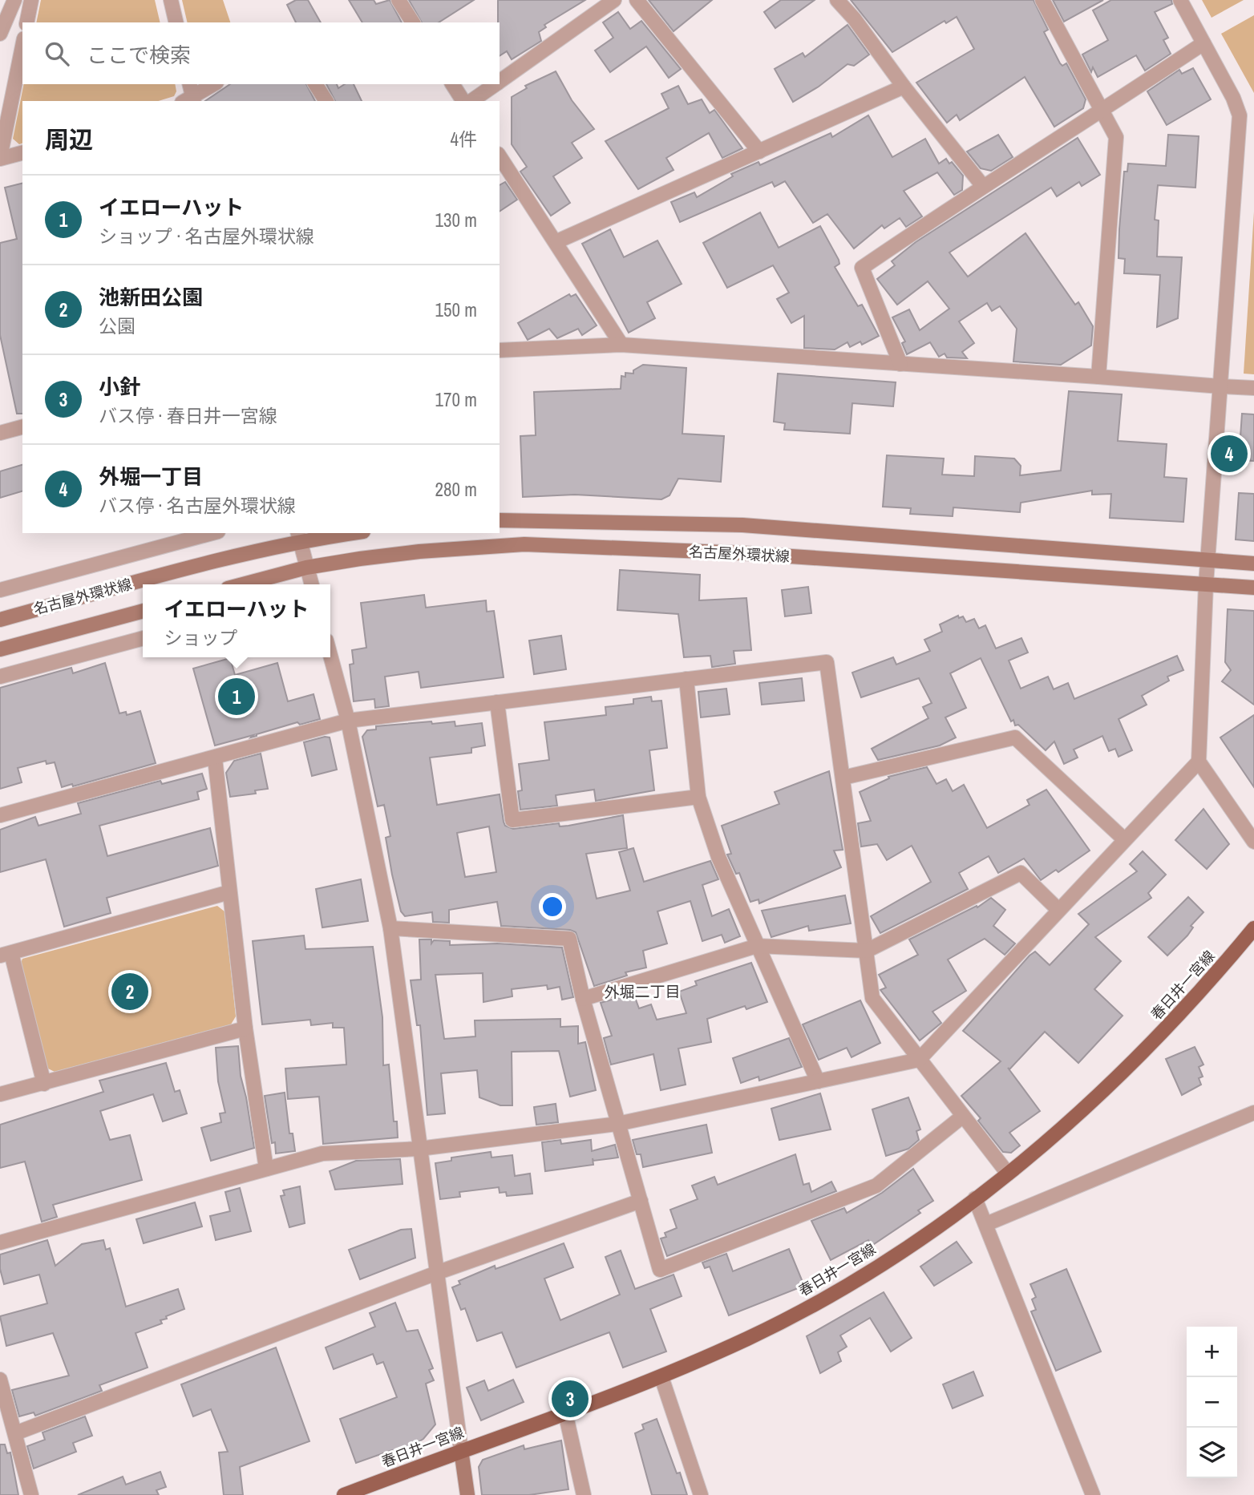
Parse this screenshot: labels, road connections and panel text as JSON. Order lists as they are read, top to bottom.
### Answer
{
  "streets": {
    "main road": ["名古屋外環状線", "春日井一宮線"]
  },
  "districts": ["外堀二丁目"],
  "page": {
    "search": "ここで検索",
    "heading": ["周辺", "4件"],
    "list": [
      {
        "mark": "1",
        "name": "イエローハット",
        "note": "ショップ · 名古屋外環状線",
        "value": "130 m"
      },
      {
        "mark": "2",
        "name": "池新田公園",
        "note": "公園",
        "value": "150 m"
      },
      {
        "mark": "3",
        "name": "小針",
        "note": "バス停 · 春日井一宮線",
        "value": "170 m"
      },
      {
        "mark": "4",
        "name": "外堀一丁目",
        "note": "バス停 · 名古屋外環状線",
        "value": "280 m"
      }
    ],
    "pins": [
      "4",
      "1",
      "2",
      "3"
    ],
    "popup": ["イエローハット", "ショップ"],
    "map_buttons": ["+", "−"]
  }
}
